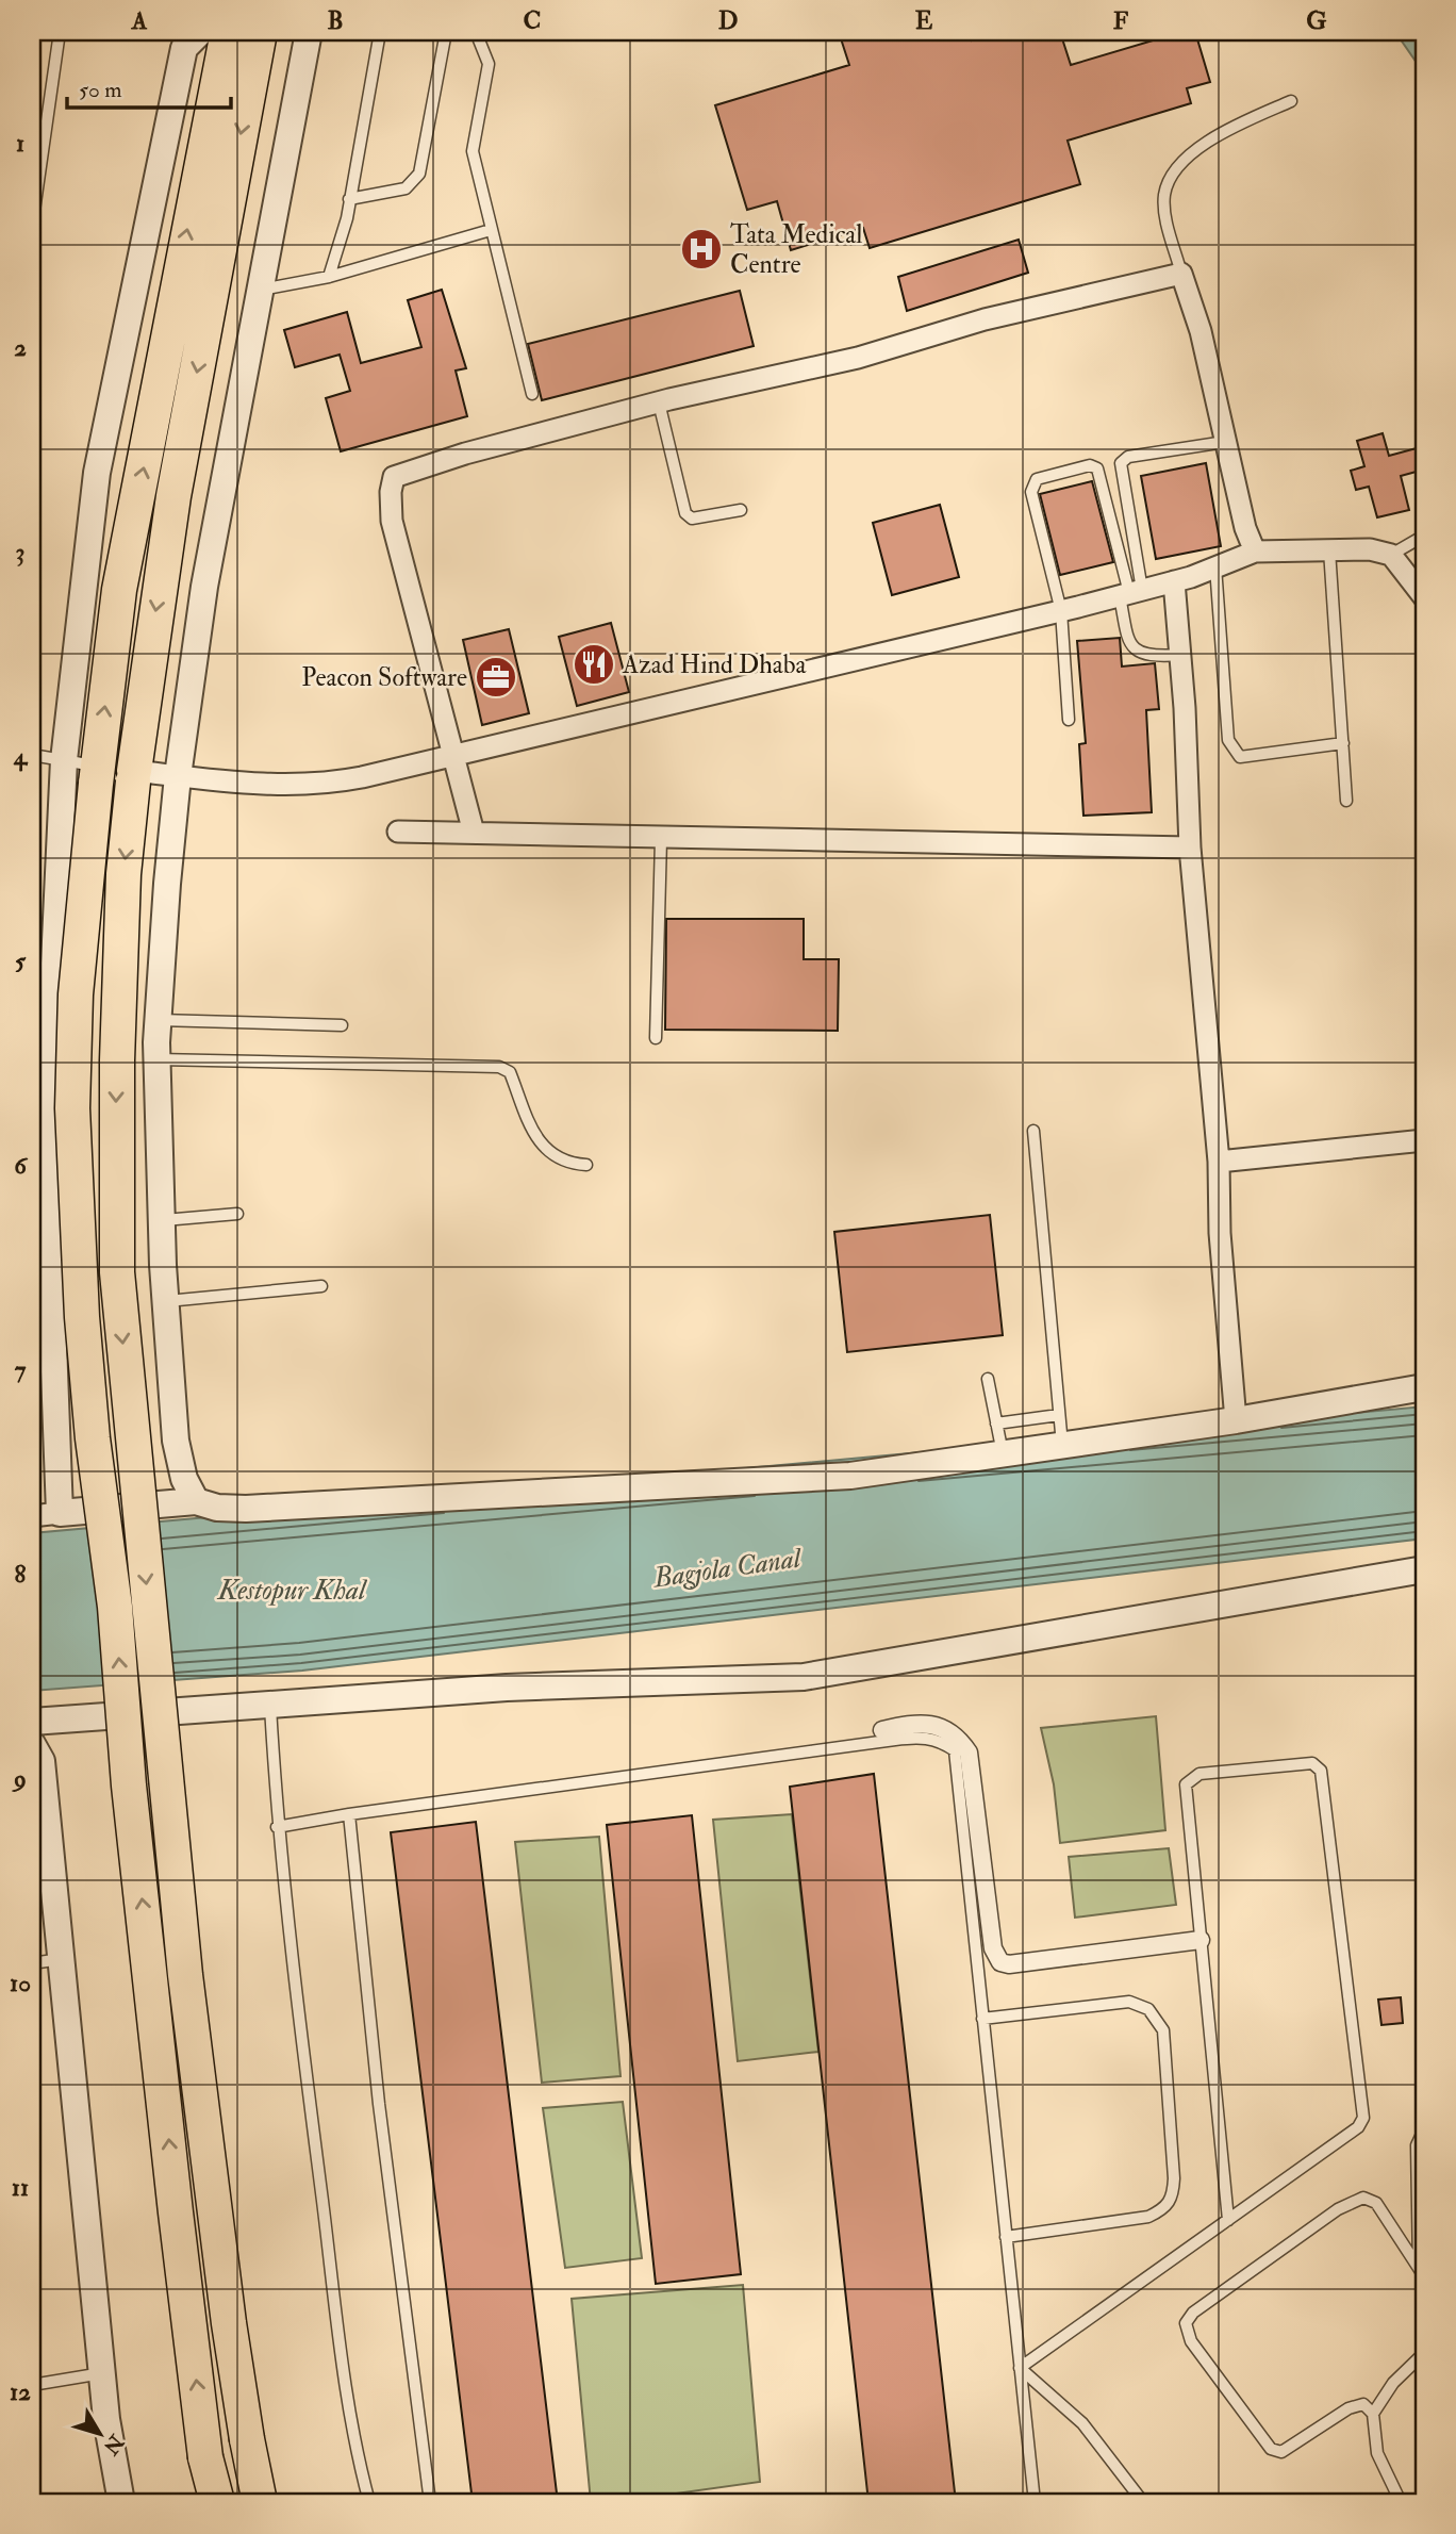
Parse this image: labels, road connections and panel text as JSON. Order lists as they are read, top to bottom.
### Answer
{
  "water": ["Bagjola Canal", "Kestopur Khal"],
  "places": {
    "hospital": ["Tata Medical Centre"],
    "restaurant": ["Azad Hind Dhaba"],
    "office": ["Peacon Software"]
  },
  "scale_bar": "50 m",
  "north": "bottom right",
  "grid": {
    "columns": [
      "A",
      "B",
      "C",
      "D",
      "E",
      "F",
      "G"
    ],
    "rows": [
      "1",
      "2",
      "3",
      "4",
      "5",
      "6",
      "7",
      "8",
      "9",
      "10",
      "11",
      "12"
    ]
  }
}
